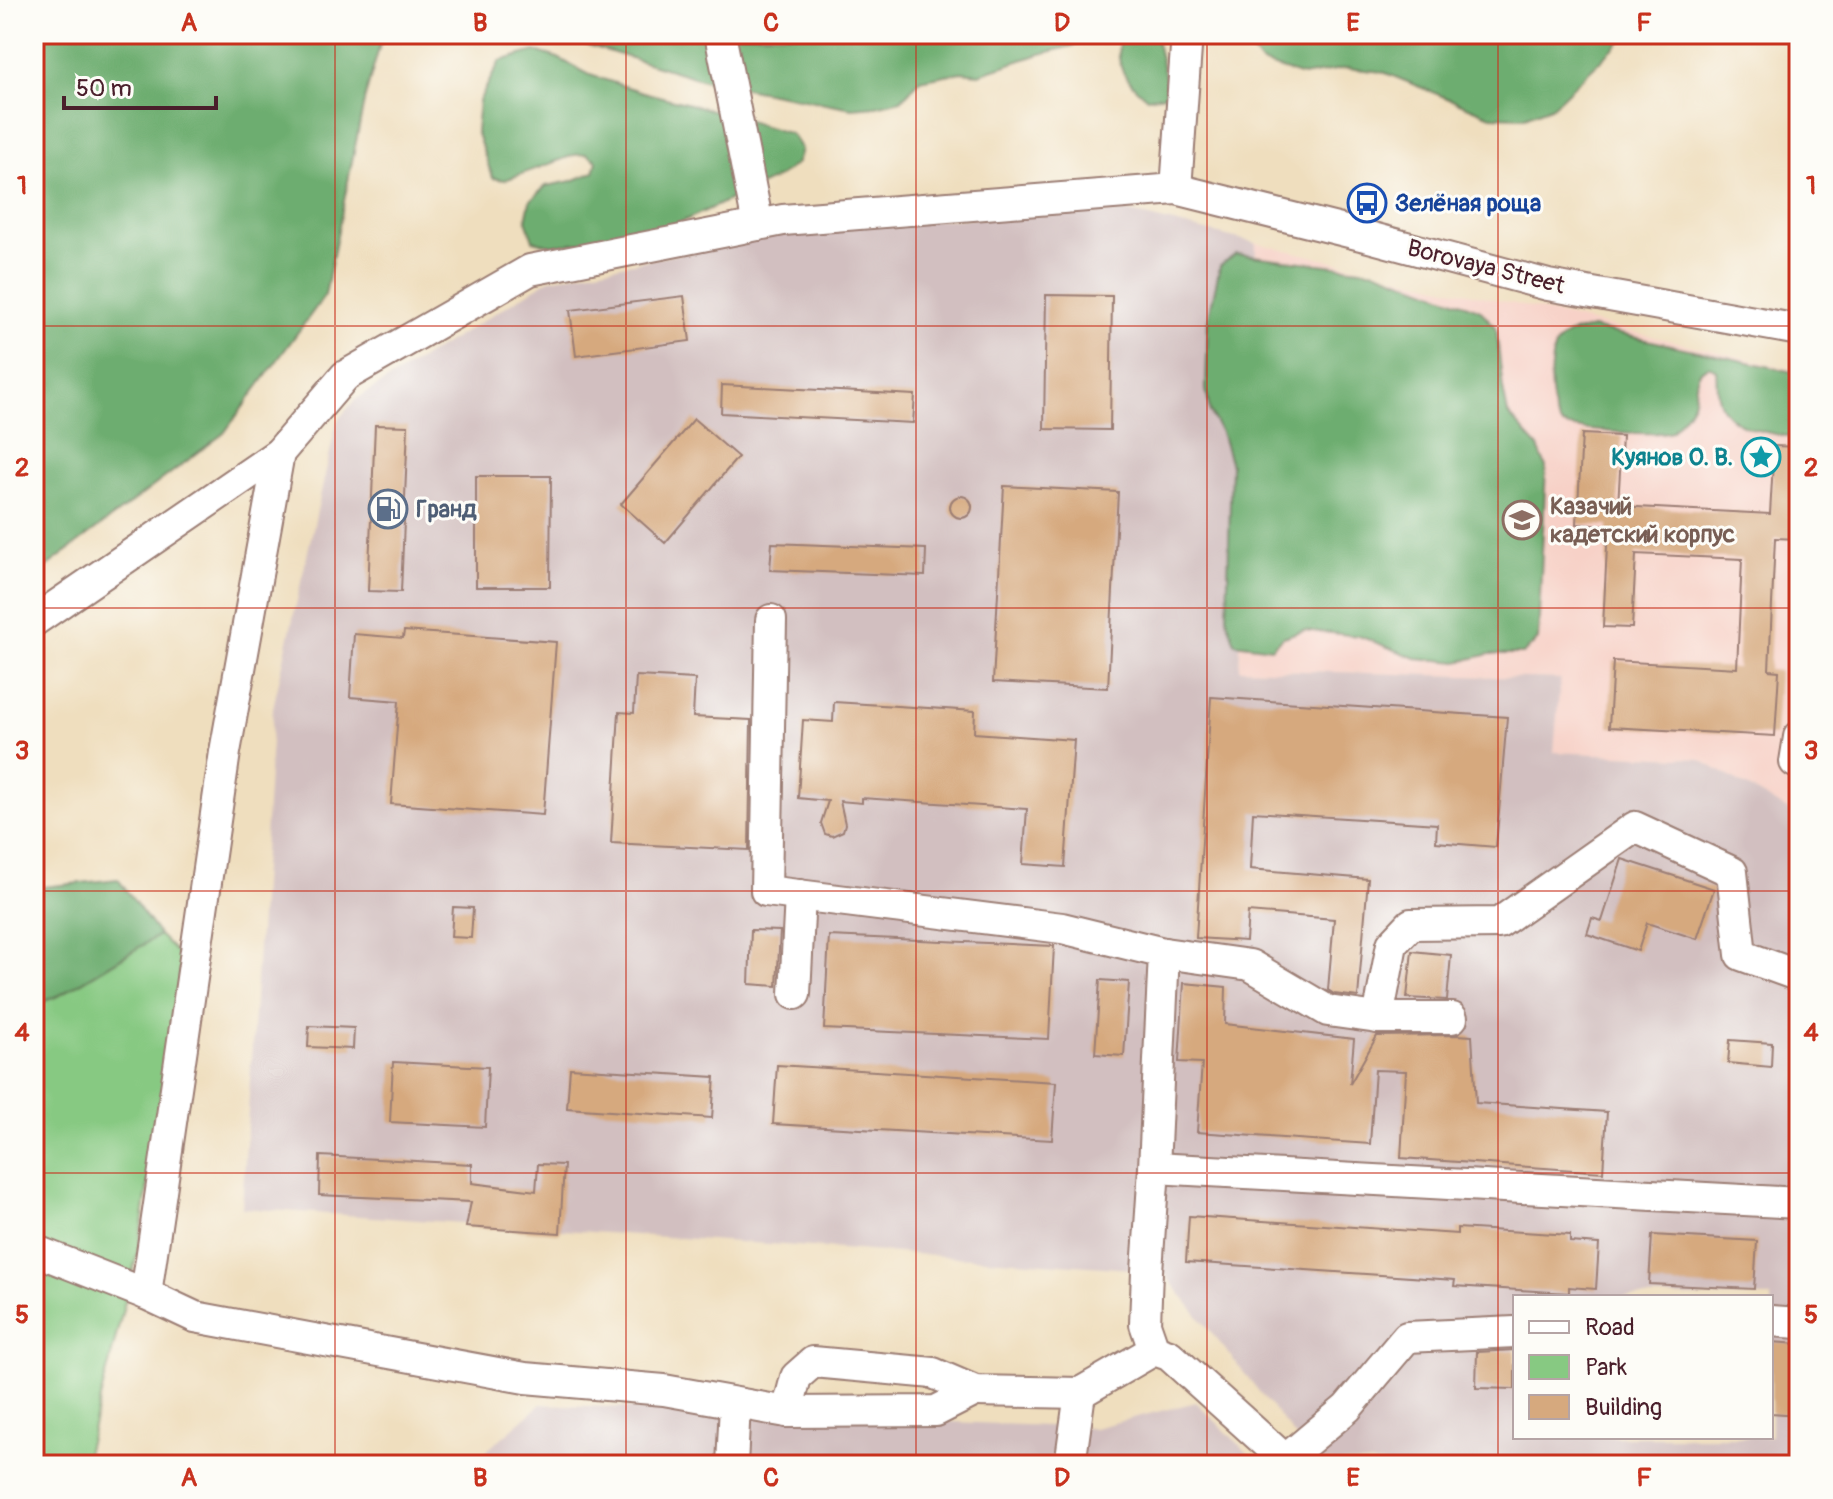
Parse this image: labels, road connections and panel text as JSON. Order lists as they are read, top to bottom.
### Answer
{
  "streets": {
    "street": ["Borovaya Street"]
  },
  "places": {
    "bus stop": ["Зелёная роща"],
    "place": ["Куянов О. В."],
    "fuel station": ["Гранд"],
    "school or university": ["Казачий кадетский корпус"]
  },
  "legend": ["Road", "Park", "Building"],
  "scale_bar": "50 m",
  "grid": {
    "columns": [
      "A",
      "B",
      "C",
      "D",
      "E",
      "F"
    ],
    "rows": [
      "1",
      "2",
      "3",
      "4",
      "5"
    ]
  }
}
